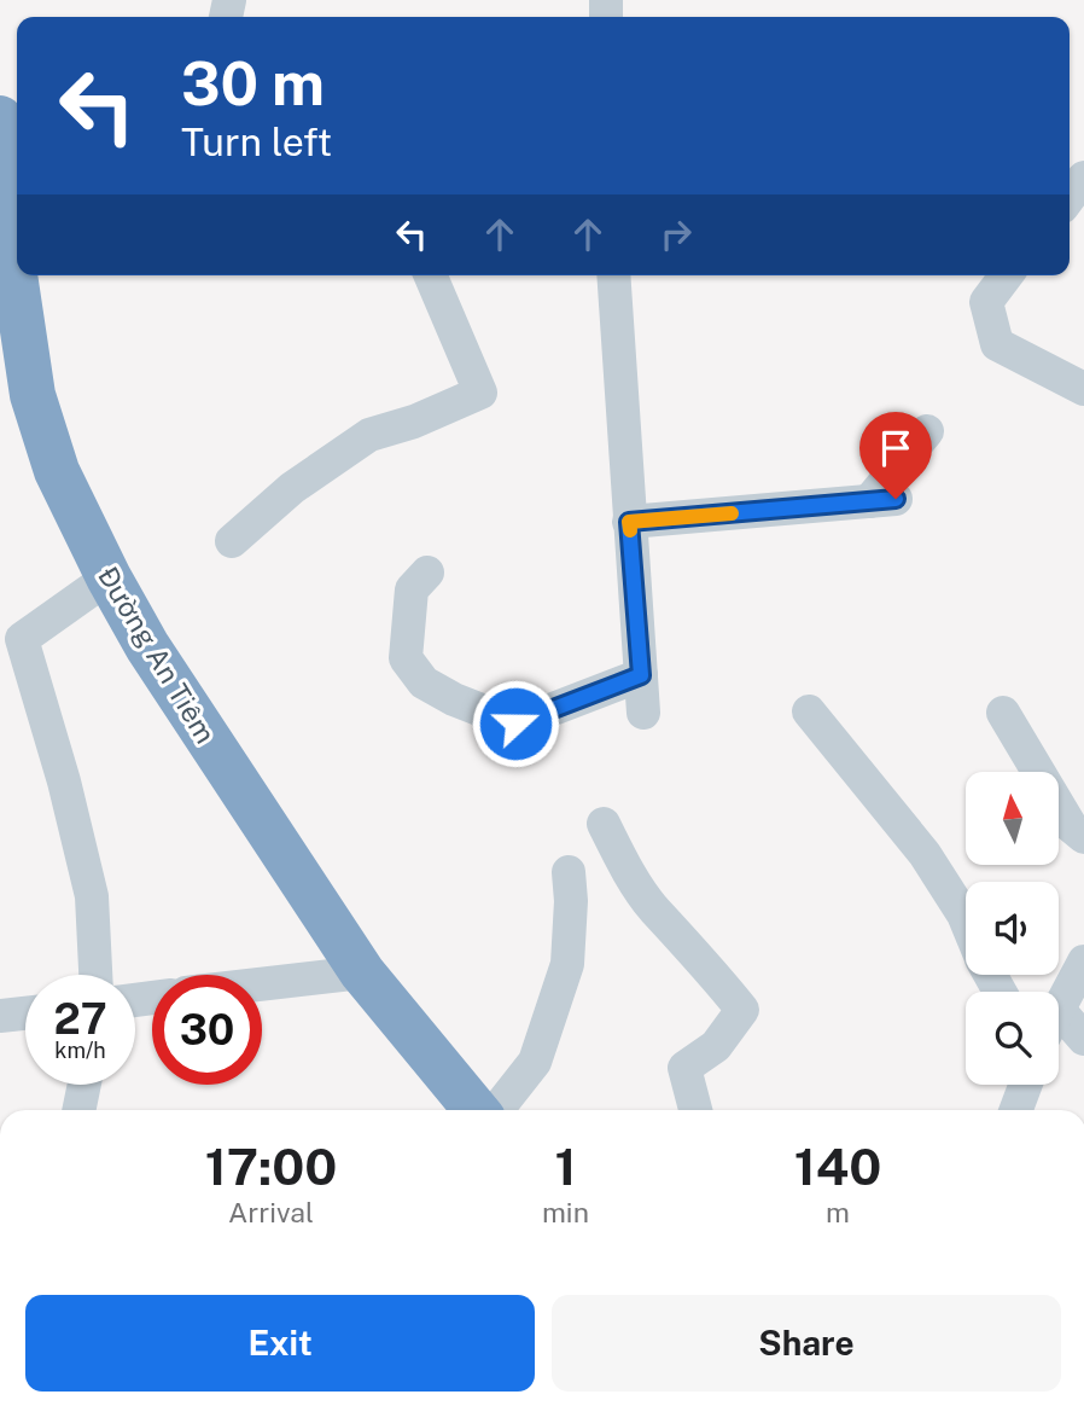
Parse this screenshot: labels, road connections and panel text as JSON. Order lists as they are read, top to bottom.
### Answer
{
  "streets": {
    "highway": ["Đường An Tiêm"]
  },
  "north": "top",
  "page": {
    "turn": ["30 m", "Turn left"],
    "speed": "27 km/h",
    "limit": "30",
    "eta": [
      "17:00",
      "Arrival",
      "1",
      "min",
      "140",
      "m"
    ],
    "buttons": ["Exit", "Share"]
  }
}
